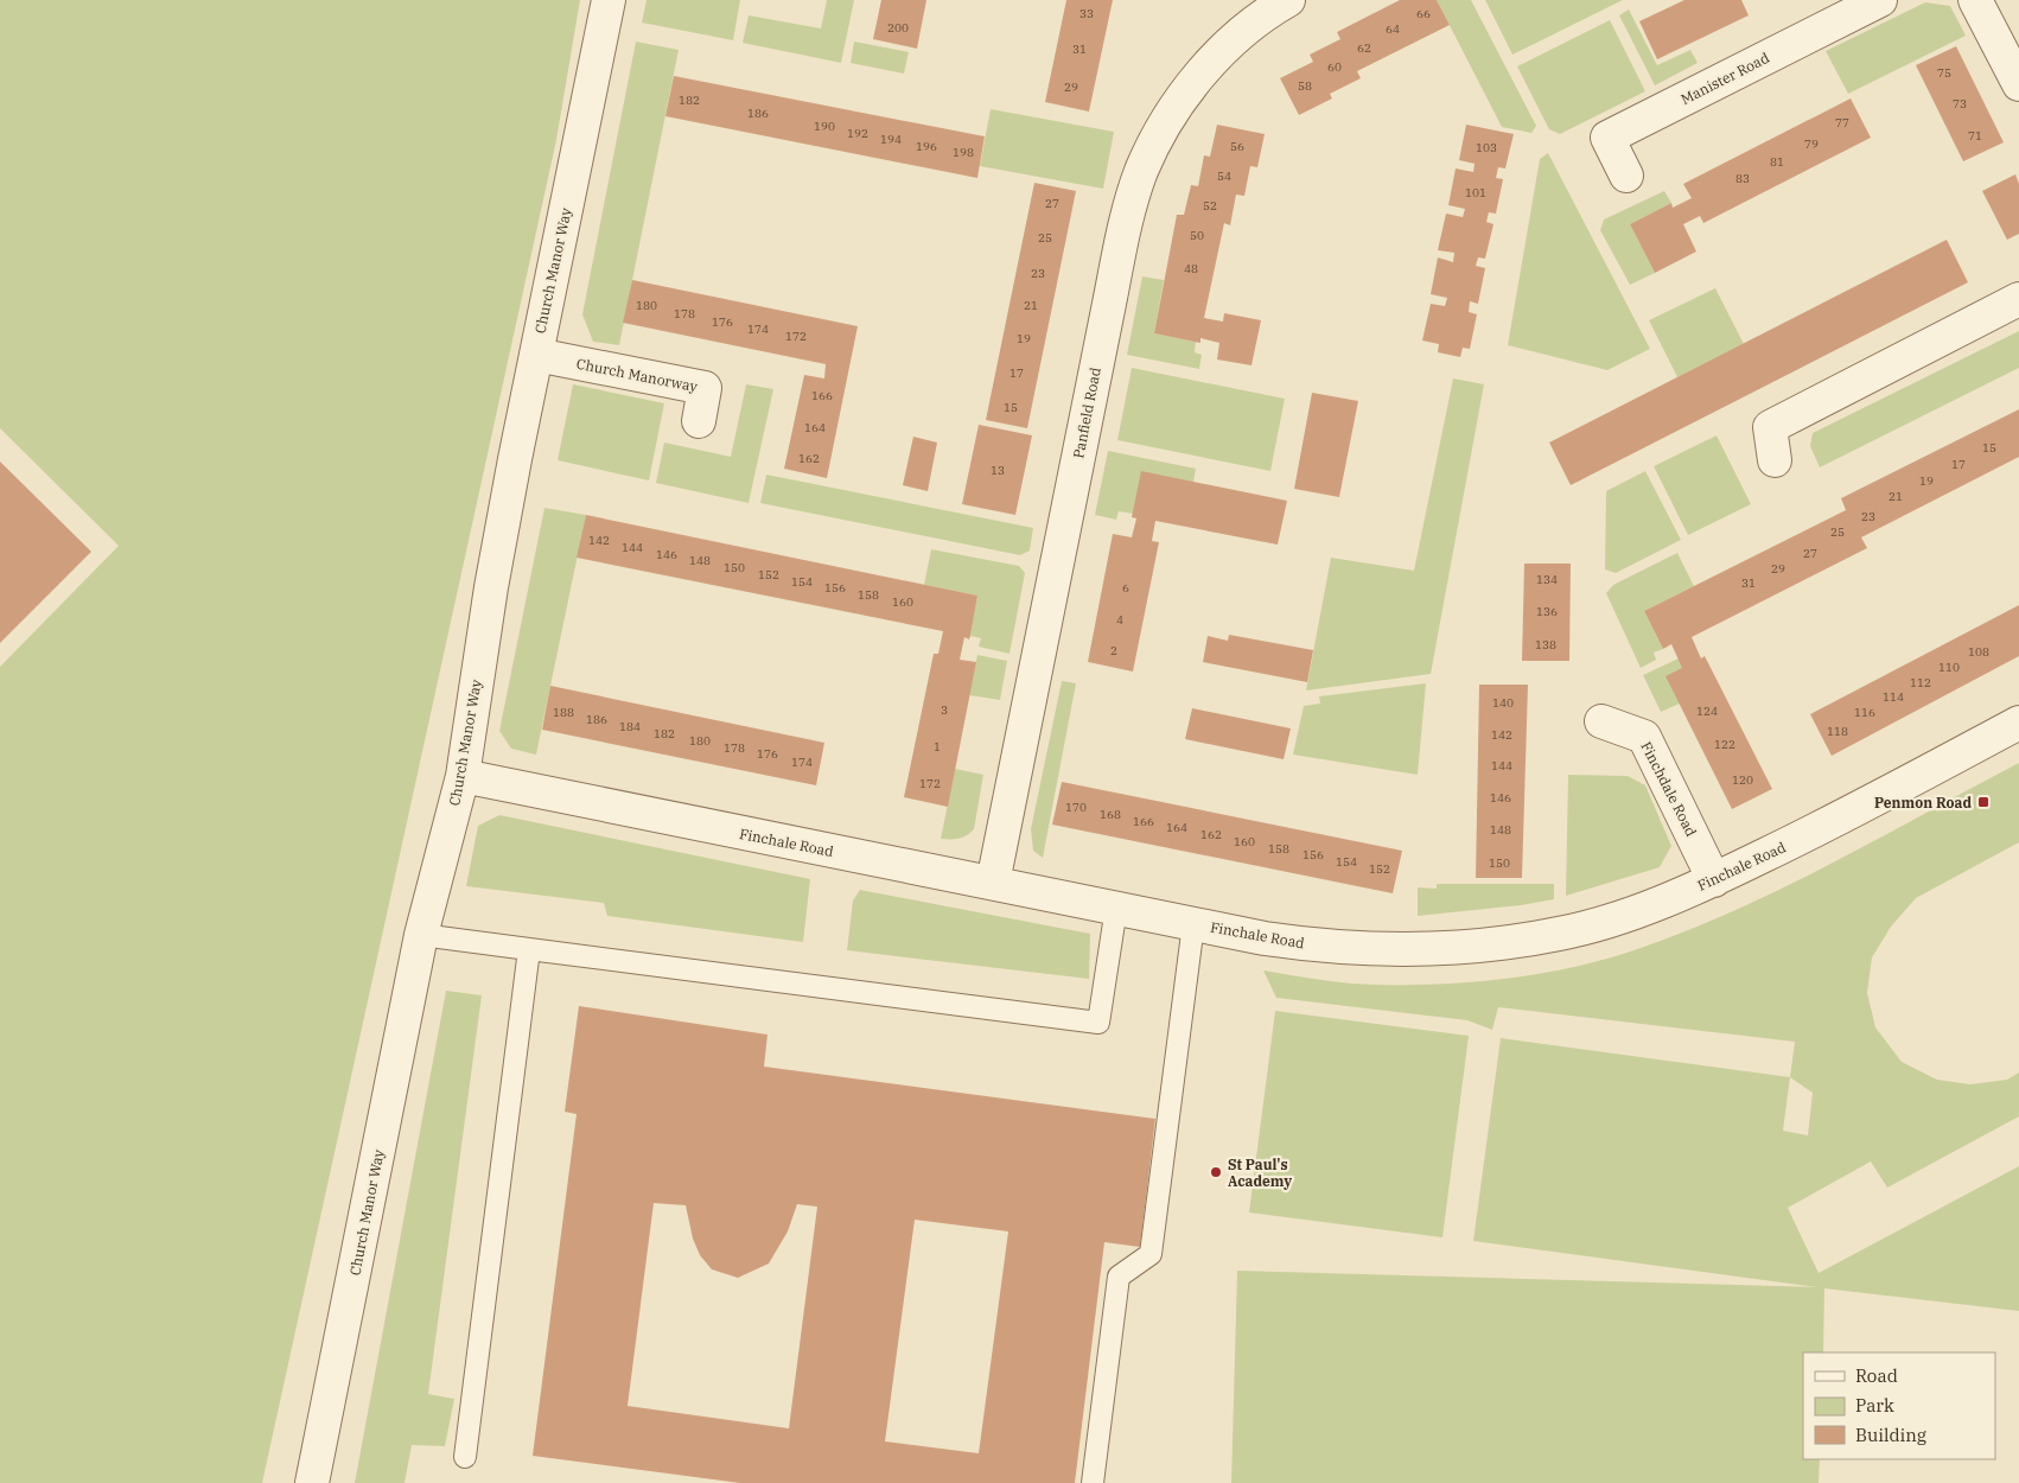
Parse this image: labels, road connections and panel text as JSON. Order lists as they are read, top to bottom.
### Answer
{
  "streets": {
    "street": [
      "Manister Road",
      "Church Manor Way",
      "Church Manorway",
      "Panfield Road",
      "Finchdale Road",
      "Finchale Road"
    ]
  },
  "crossings": [
    ["Church Manor Way", "Church Manorway"],
    ["Church Manor Way", "Finchale Road"],
    ["Panfield Road", "Finchale Road"],
    ["Finchdale Road", "Finchale Road"]
  ],
  "places": {
    "transit": ["Penmon Road"],
    "other": ["St Paul's Academy"]
  },
  "house_numbers": [
    "33",
    "66",
    "200",
    "64",
    "62",
    "31",
    "60",
    "75",
    "58",
    "29",
    "182",
    "73",
    "186",
    "77",
    "190",
    "192",
    "71",
    "194",
    "79",
    "196",
    "56",
    "103",
    "198",
    "81",
    "54",
    "83",
    "101",
    "27",
    "52",
    "50",
    "25",
    "48",
    "23",
    "180",
    "21",
    "178",
    "176",
    "174",
    "172",
    "19",
    "17",
    "166",
    "15",
    "164",
    "15",
    "162",
    "17",
    "13",
    "19",
    "21",
    "23",
    "25",
    "142",
    "144",
    "27",
    "146",
    "148",
    "150",
    "29",
    "152",
    "134",
    "154",
    "31",
    "156",
    "6",
    "158",
    "160",
    "136",
    "4",
    "138",
    "2",
    "108",
    "110",
    "112",
    "114",
    "140",
    "3",
    "124",
    "188",
    "116",
    "186",
    "184",
    "118",
    "182",
    "142",
    "180",
    "122",
    "1",
    "178",
    "176",
    "174",
    "144",
    "120",
    "172",
    "146",
    "170",
    "168",
    "166",
    "164",
    "148",
    "162",
    "160",
    "158",
    "156",
    "154",
    "150",
    "152"
  ],
  "legend": ["Road", "Park", "Building"]
}
